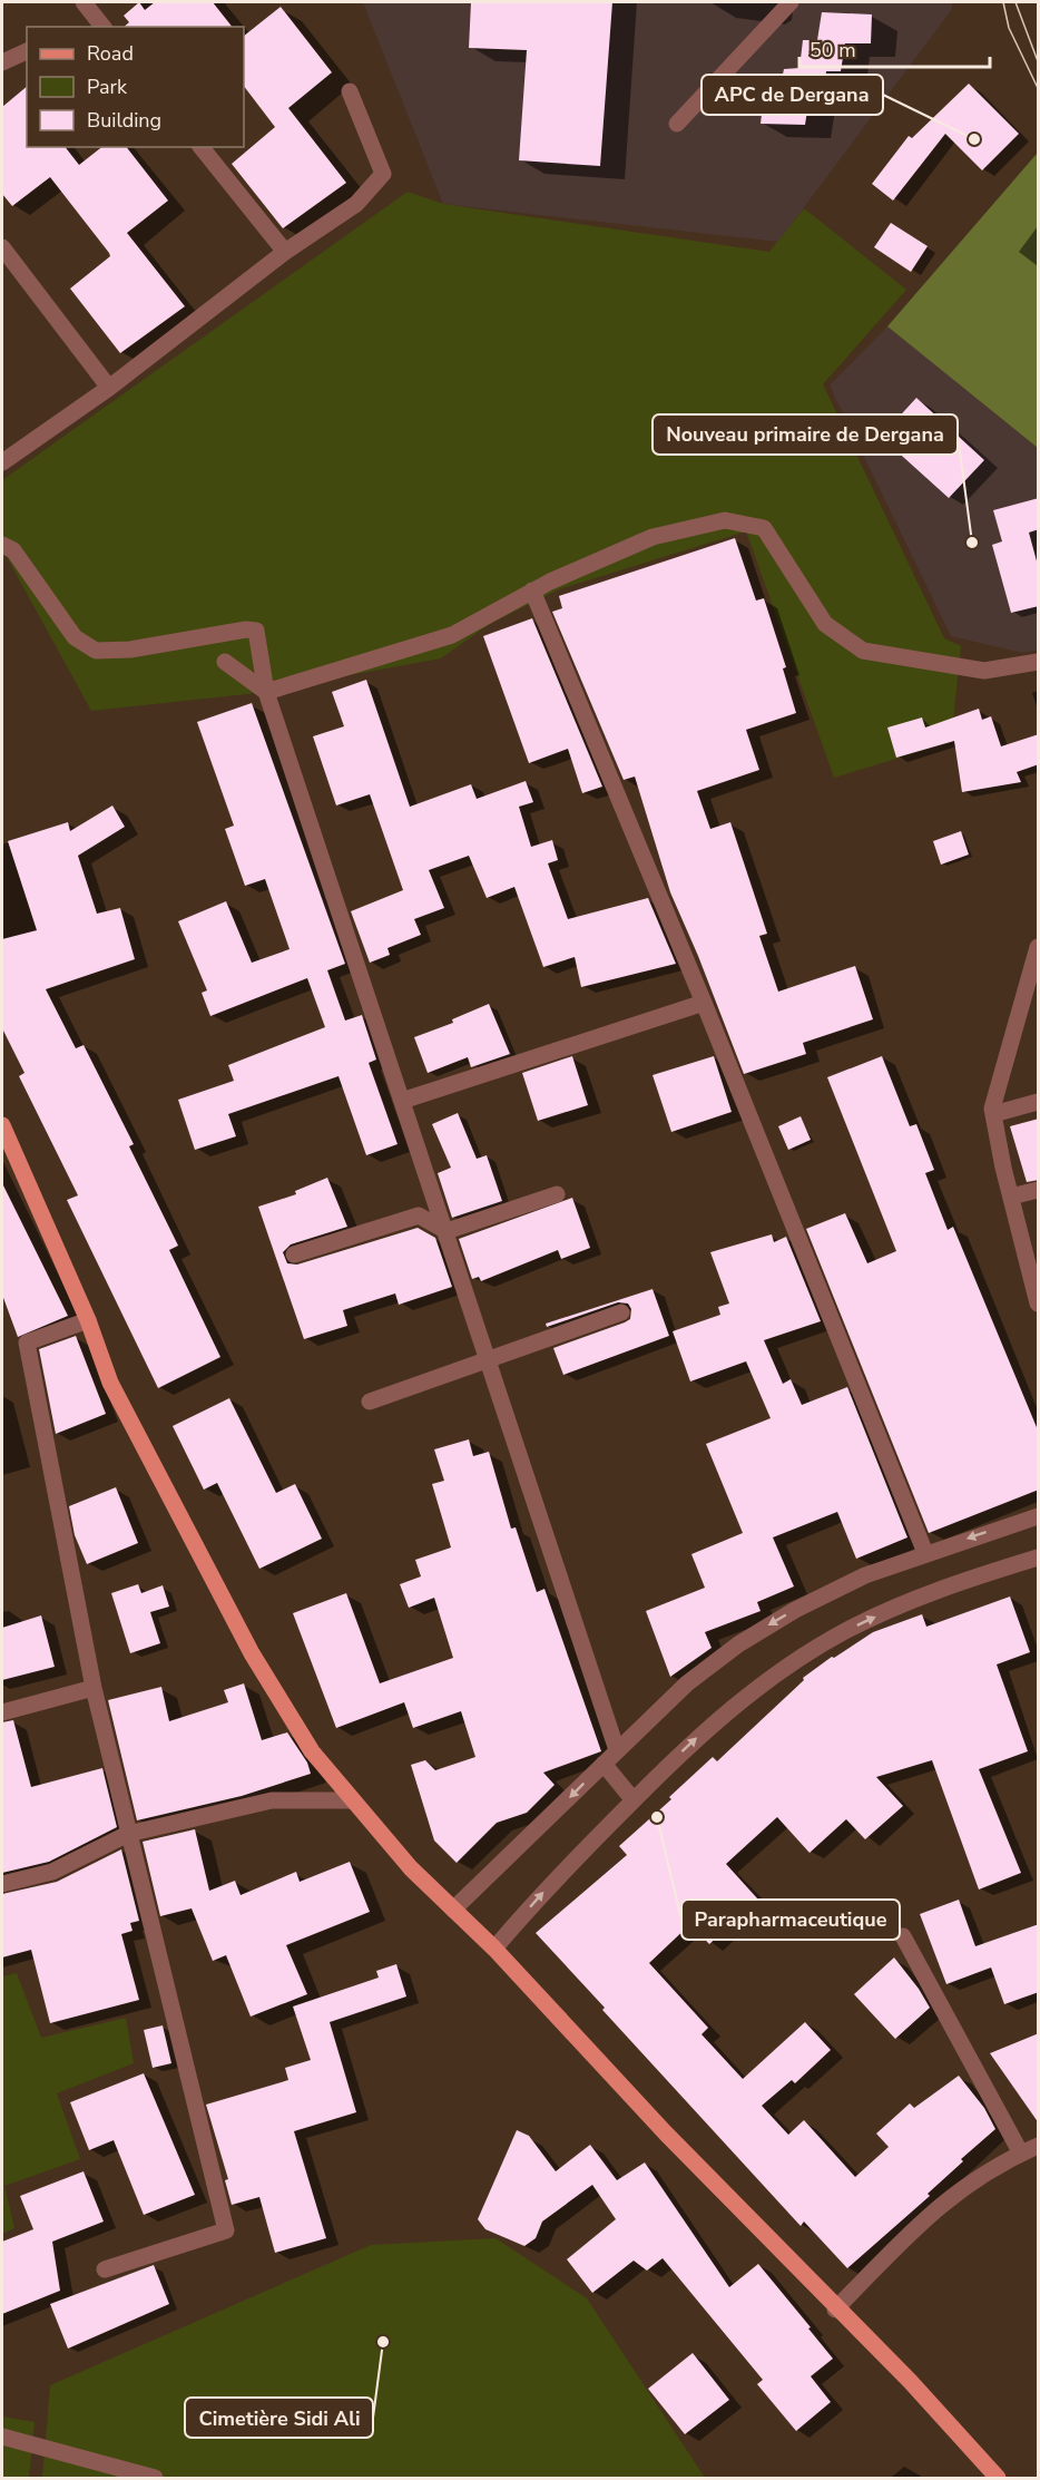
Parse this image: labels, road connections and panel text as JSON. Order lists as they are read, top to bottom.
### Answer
{
  "places": [
    "APC de Dergana",
    "Nouveau primaire de Dergana",
    "Parapharmaceutique",
    "Cimetière Sidi Ali"
  ],
  "legend": ["Road", "Park", "Building"],
  "scale_bar": "50 m"
}
